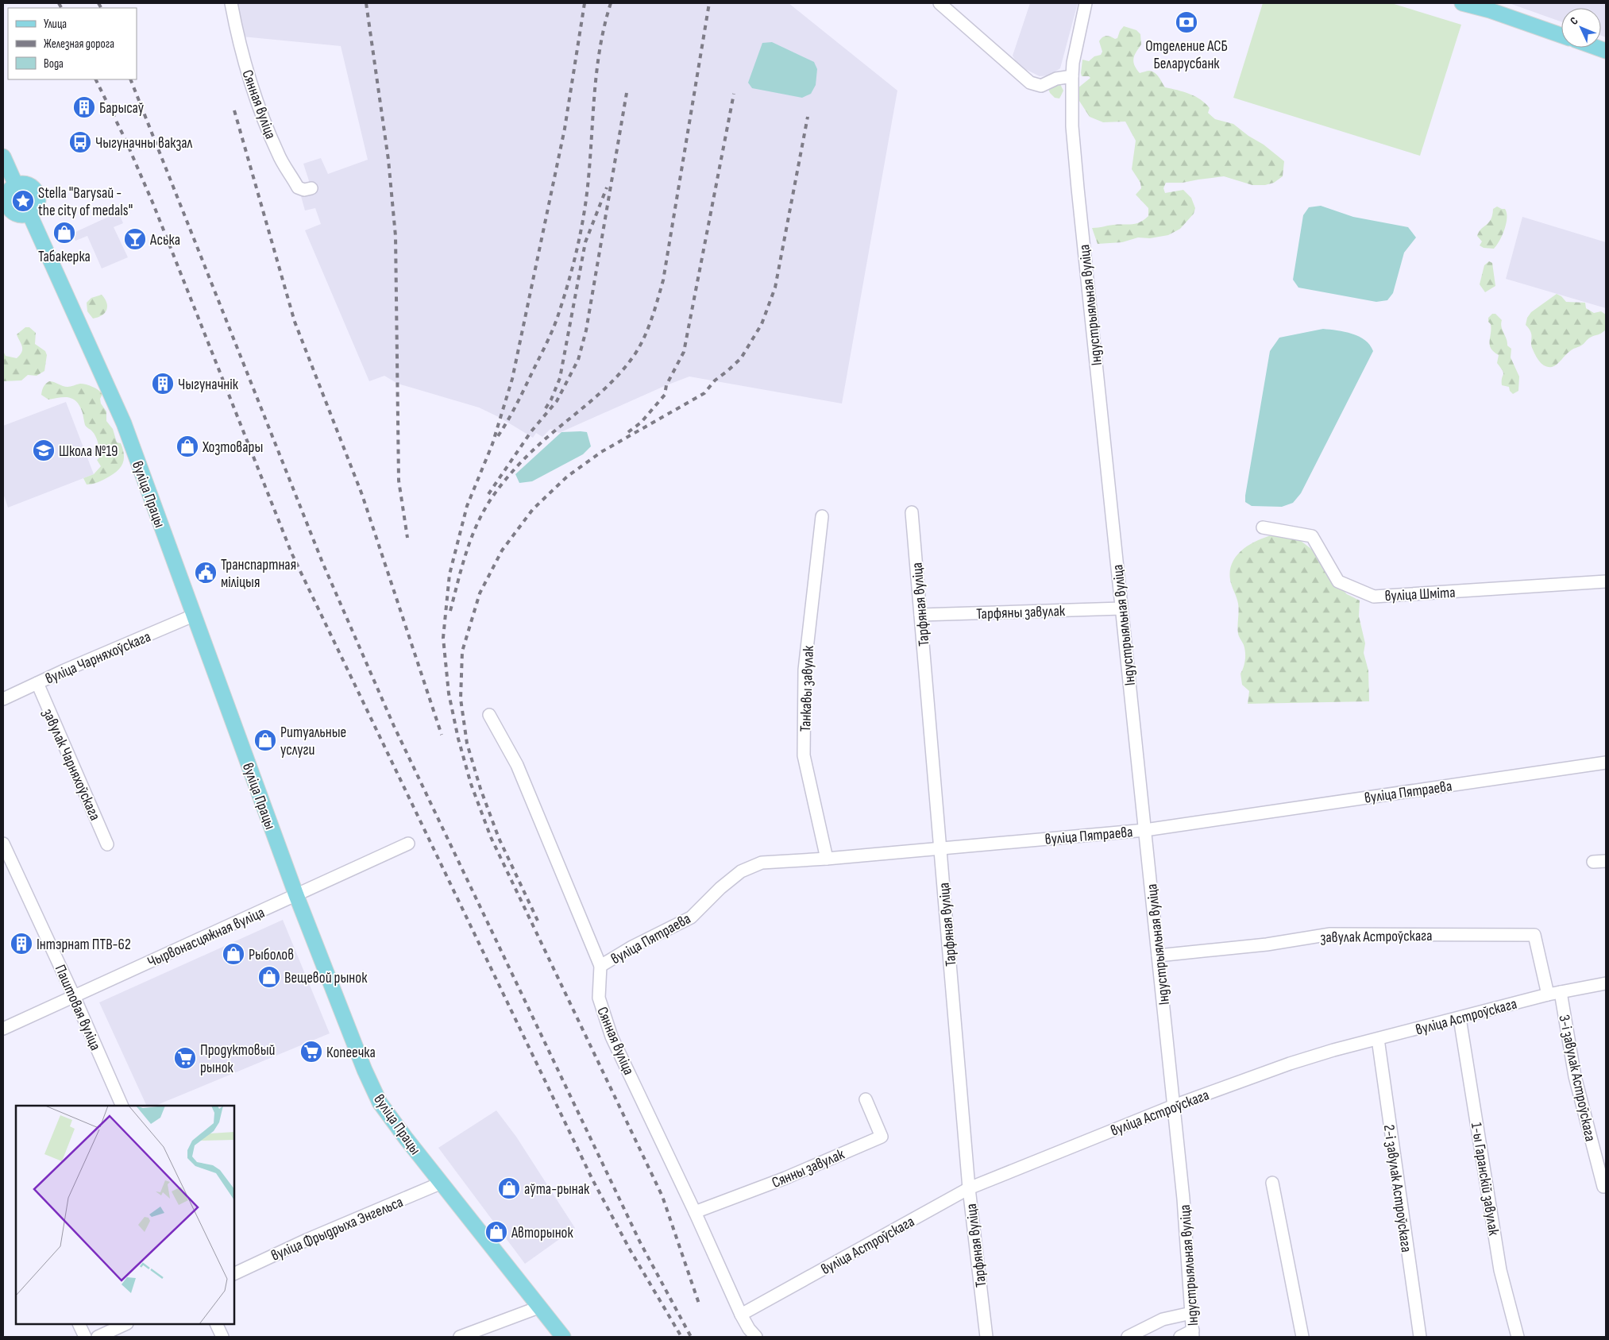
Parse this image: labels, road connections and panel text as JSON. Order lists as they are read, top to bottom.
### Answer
{
  "streets": {
    "main road": ["вуліца Працы"],
    "street": [
      "Сянная вуліца",
      "Індустрыяльная вуліца",
      "вуліца Шміта",
      "Тарфяная вуліца",
      "Тарфяны завулак",
      "вуліца Чарняхоўскага",
      "Танкавы завулак",
      "завулак Чарняхоўскага",
      "вуліца Пятраева",
      "завулак Астроўскага",
      "Чырвонасцяжная вуліца",
      "Паштовая вуліца",
      "вуліца Астроўскага",
      "3-і завулак Астроўскага",
      "Сянны завулак",
      "1-ы Гаранскій завулак",
      "2-і завулак Астроўскага",
      "вуліца Фрыдрыха Энгельса"
    ]
  },
  "crossings": [
    ["Сянная вуліца", "вуліца Пятраева"],
    ["Сянная вуліца", "вуліца Астроўскага"],
    ["Сянная вуліца", "Сянны завулак"],
    ["Індустрыяльная вуліца", "Тарфяны завулак"],
    ["Індустрыяльная вуліца", "вуліца Пятраева"],
    ["Індустрыяльная вуліца", "завулак Астроўскага"],
    ["Індустрыяльная вуліца", "вуліца Астроўскага"],
    ["вуліца Працы", "вуліца Чарняхоўскага"],
    ["вуліца Працы", "Чырвонасцяжная вуліца"],
    ["вуліца Працы", "вуліца Фрыдрыха Энгельса"],
    ["Тарфяная вуліца", "Тарфяны завулак"],
    ["Тарфяная вуліца", "вуліца Пятраева"],
    ["Тарфяная вуліца", "вуліца Астроўскага"],
    ["вуліца Чарняхоўскага", "завулак Чарняхоўскага"],
    ["Танкавы завулак", "вуліца Пятраева"],
    ["завулак Астроўскага", "вуліца Астроўскага"],
    ["Чырвонасцяжная вуліца", "Паштовая вуліца"],
    ["вуліца Астроўскага", "3-і завулак Астроўскага"],
    ["вуліца Астроўскага", "1-ы Гаранскій завулак"],
    ["вуліца Астроўскага", "2-і завулак Астроўскага"]
  ],
  "places": {
    "bank": ["Отделение АСБ Беларусбанк"],
    "building": ["Барысаў", "Чыгуначнік", "Інтэрнат ПТВ-62"],
    "bus stop": ["Чыгуначны вакзал"],
    "place": ["Stella \"Barysaŭ - the city of medals\""],
    "shop": [
      "Табакерка",
      "Хозтовары",
      "Ритуальные услуги",
      "Рыболов",
      "Вещевой рынок",
      "аўта-рынак",
      "Авторынок"
    ],
    "bar": ["Аська"],
    "school or university": ["Школа №19"],
    "public building": ["Транспартная міліцыя"],
    "supermarket": ["Копеечка", "Продуктовый рынок"]
  },
  "legend": ["Улица", "Железная дорога", "Вода"],
  "north": "top left"
}
